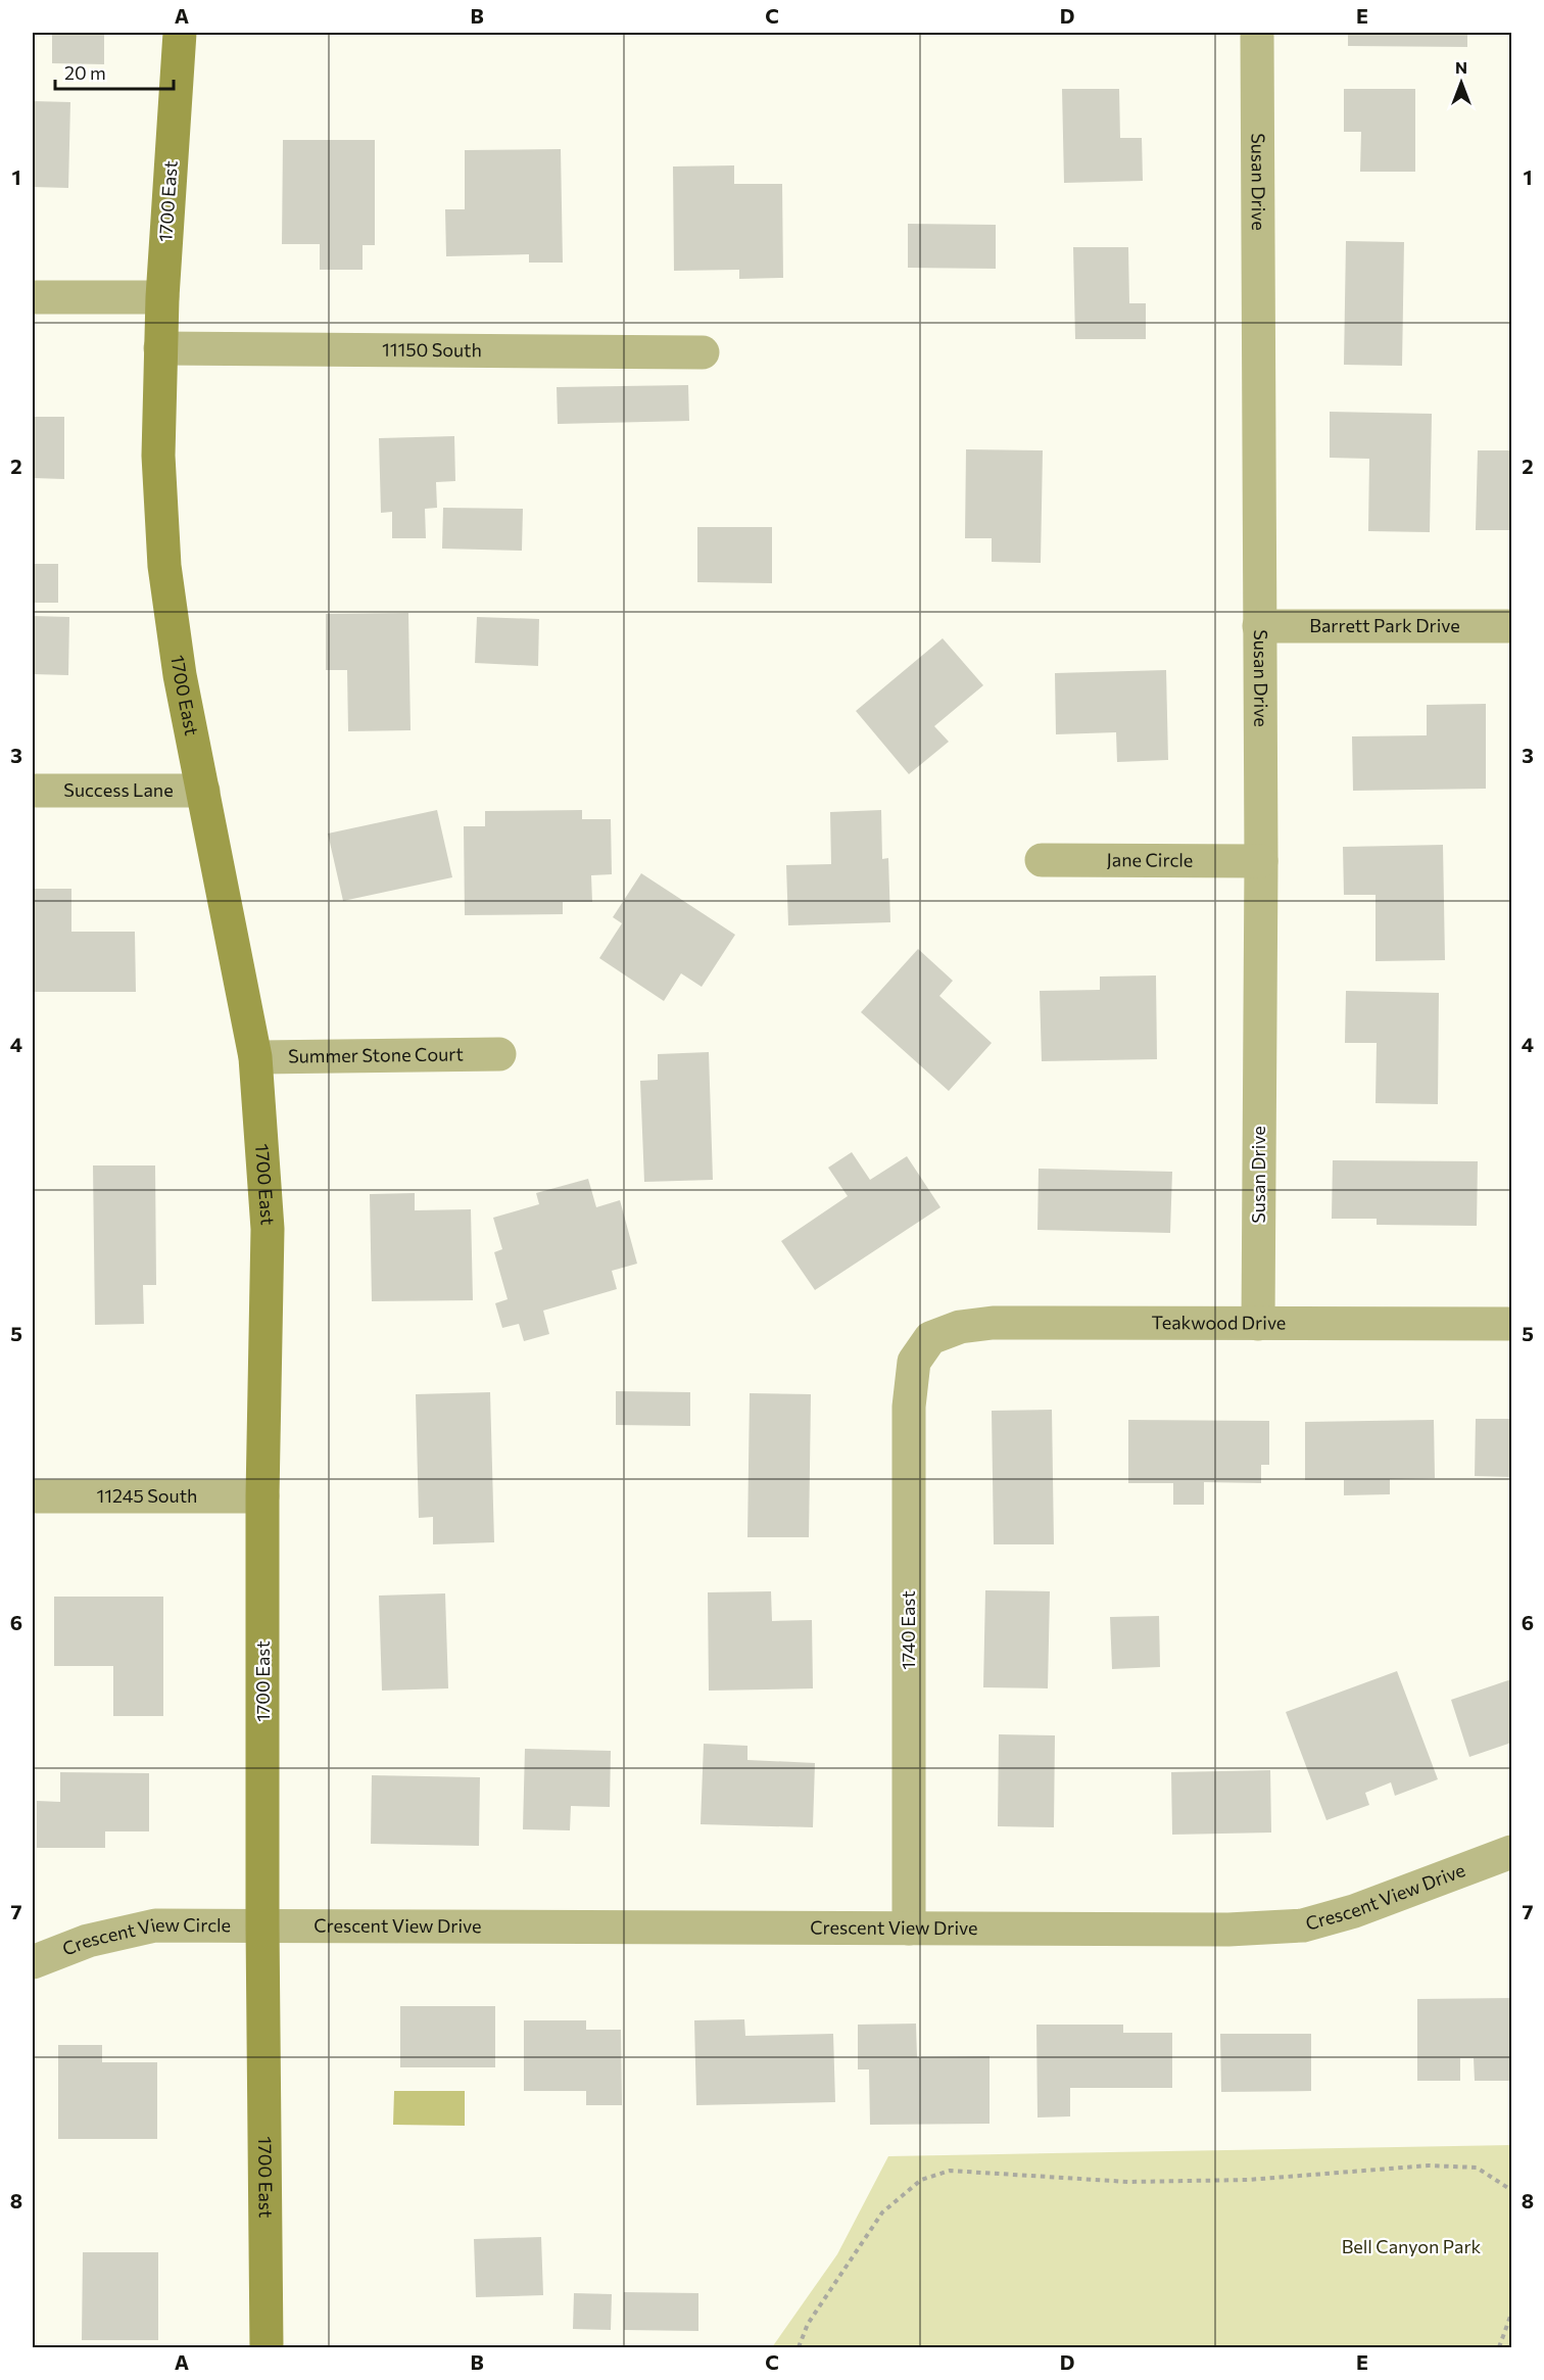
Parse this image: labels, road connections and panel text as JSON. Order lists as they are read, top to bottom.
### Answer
{
  "streets": {
    "main road": ["1700 East"],
    "street": [
      "Susan Drive",
      "11150 South",
      "Barrett Park Drive",
      "Success Lane",
      "Jane Circle",
      "Summer Stone Court",
      "Teakwood Drive",
      "11245 South",
      "1740 East",
      "Crescent View Drive",
      "Crescent View Circle"
    ]
  },
  "crossings": [
    ["Susan Drive", "Barrett Park Drive"],
    ["Susan Drive", "Jane Circle"],
    ["Susan Drive", "Teakwood Drive"],
    ["1700 East", "11150 South"],
    ["1700 East", "Success Lane"],
    ["1700 East", "Summer Stone Court"],
    ["1700 East", "11245 South"],
    ["1700 East", "Crescent View Drive"],
    ["1700 East", "Crescent View Circle"],
    ["Teakwood Drive", "1740 East"],
    ["1740 East", "Crescent View Drive"],
    ["Crescent View Drive", "Crescent View Circle"]
  ],
  "parks": ["Bell Canyon Park"],
  "scale_bar": "20 m",
  "north": "top",
  "grid": {
    "columns": [
      "A",
      "B",
      "C",
      "D",
      "E"
    ],
    "rows": [
      "1",
      "2",
      "3",
      "4",
      "5",
      "6",
      "7",
      "8"
    ]
  }
}
